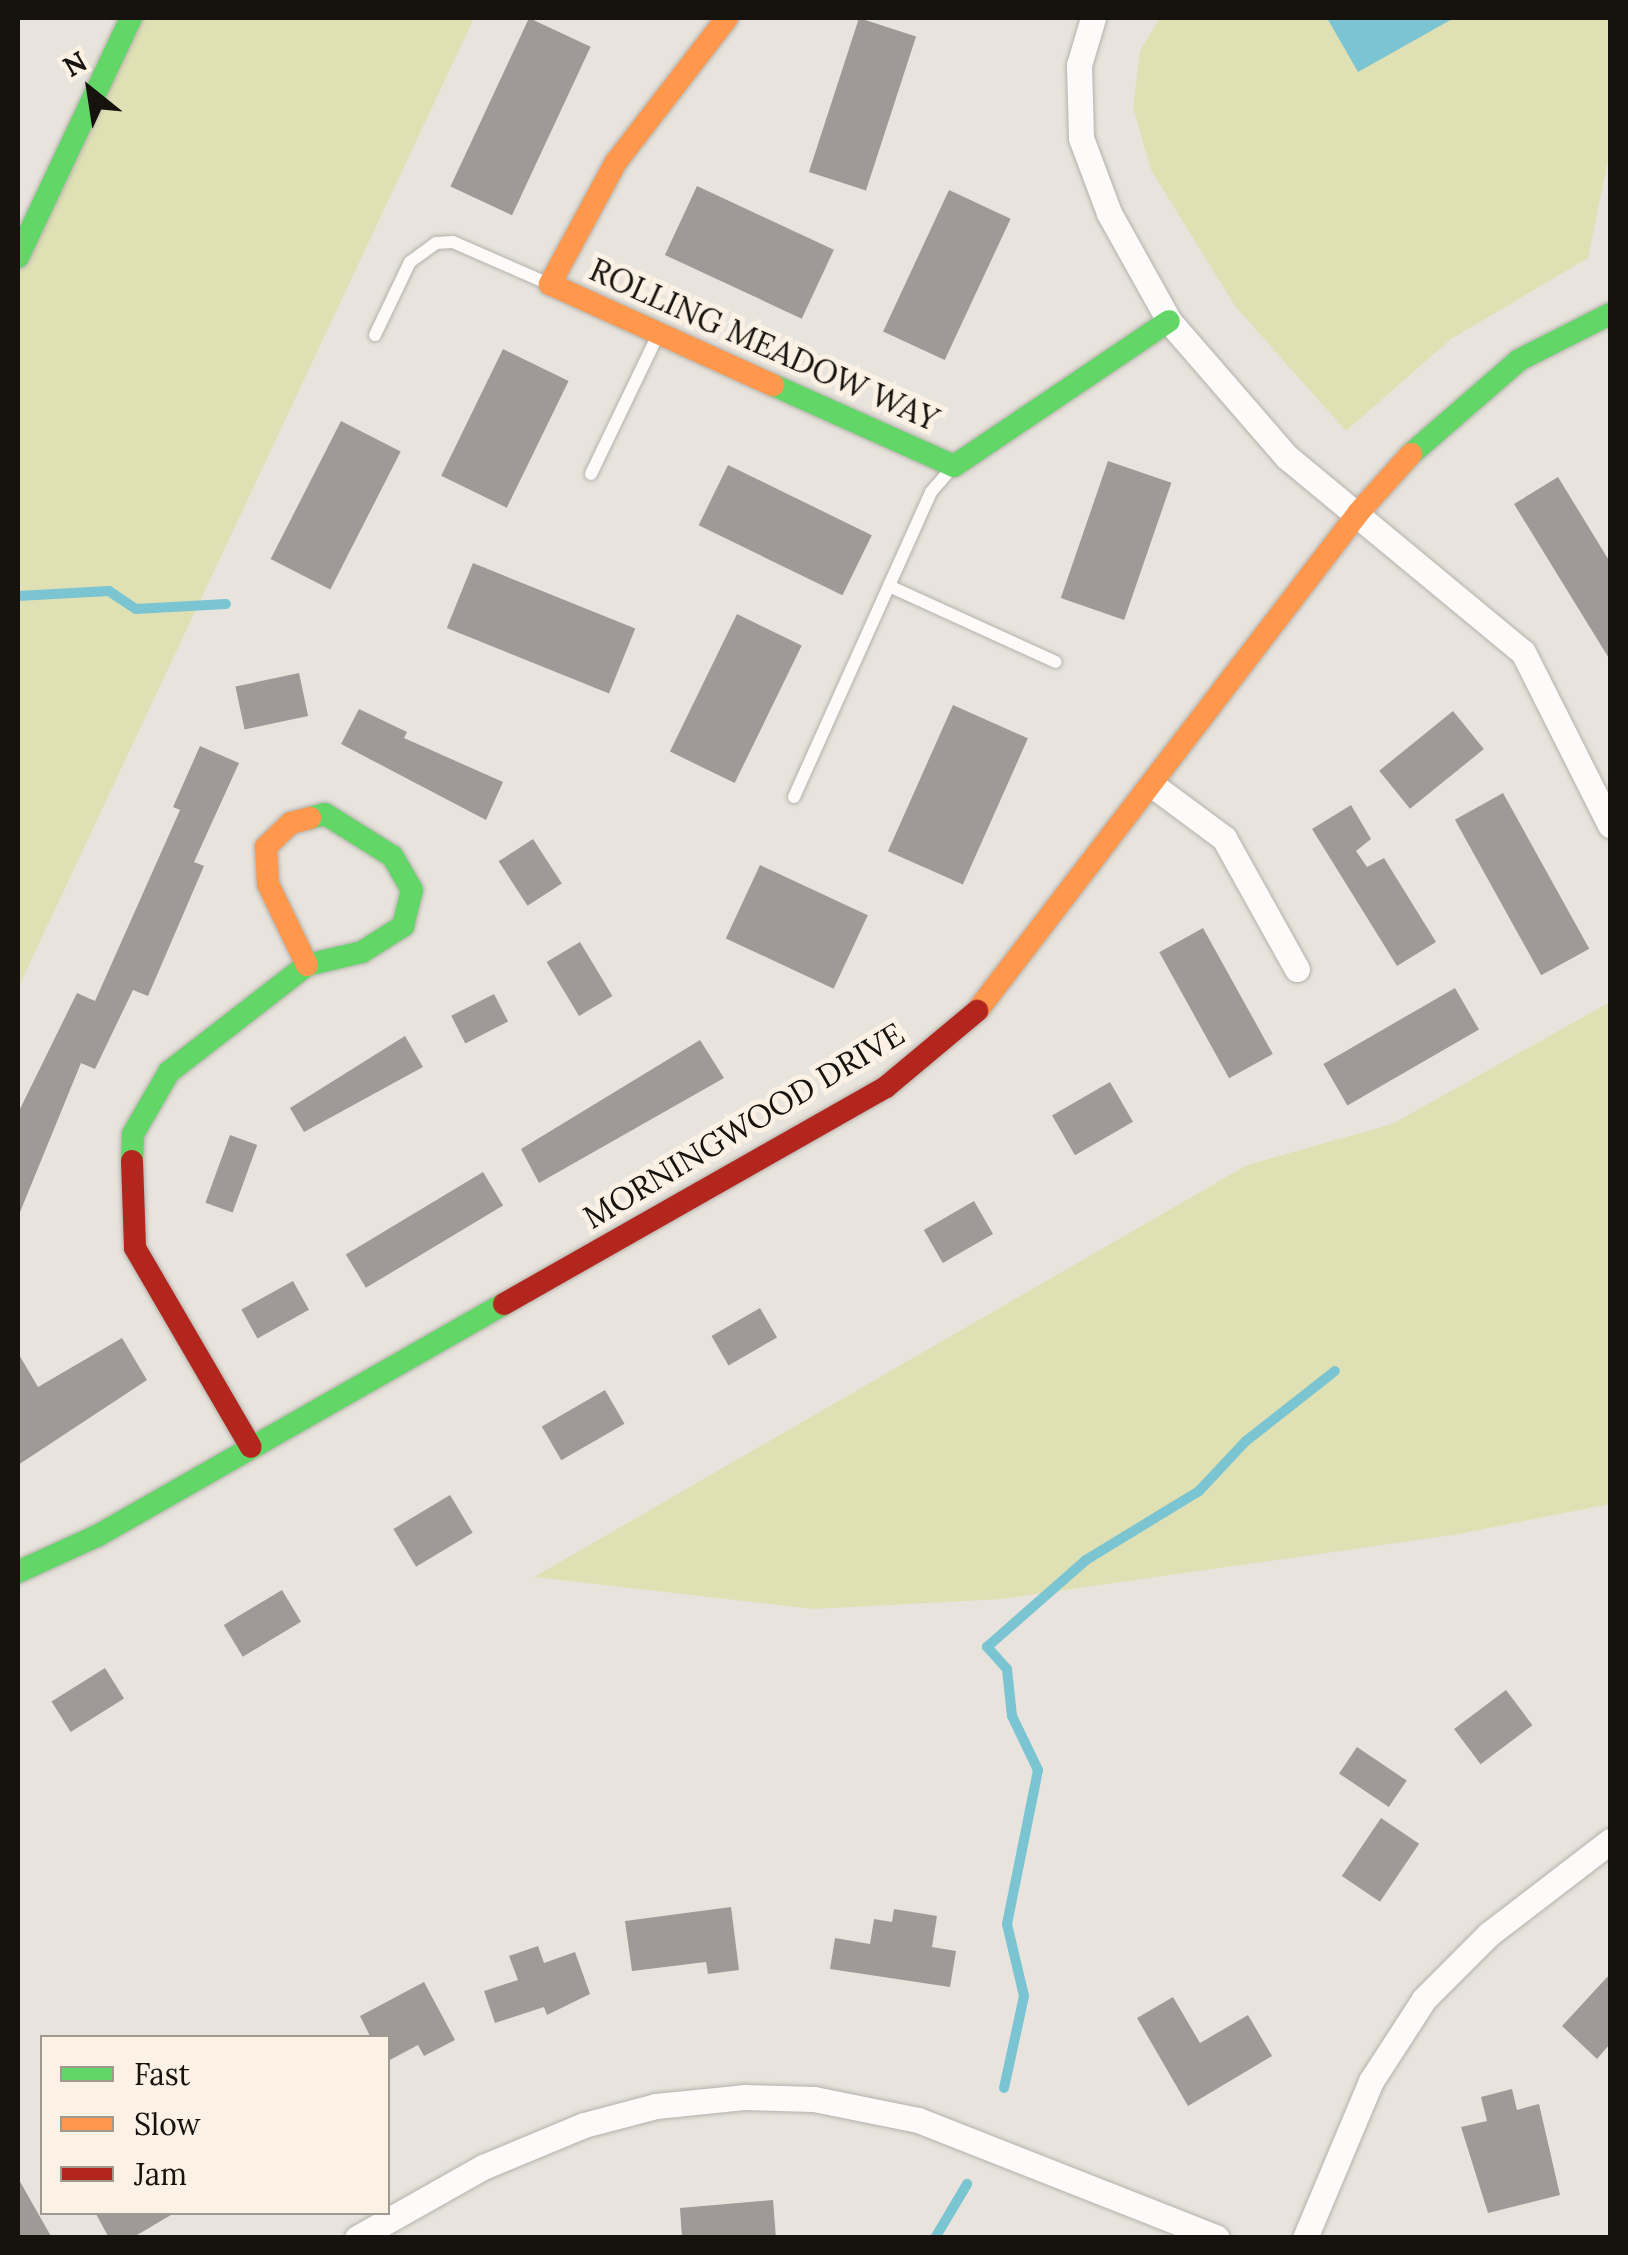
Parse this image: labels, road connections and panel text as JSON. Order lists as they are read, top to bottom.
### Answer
{
  "streets": {
    "street": ["ROLLING MEADOW WAY", "MORNINGWOOD DRIVE"]
  },
  "legend": ["Fast", "Slow", "Jam"],
  "north": "top left"
}
